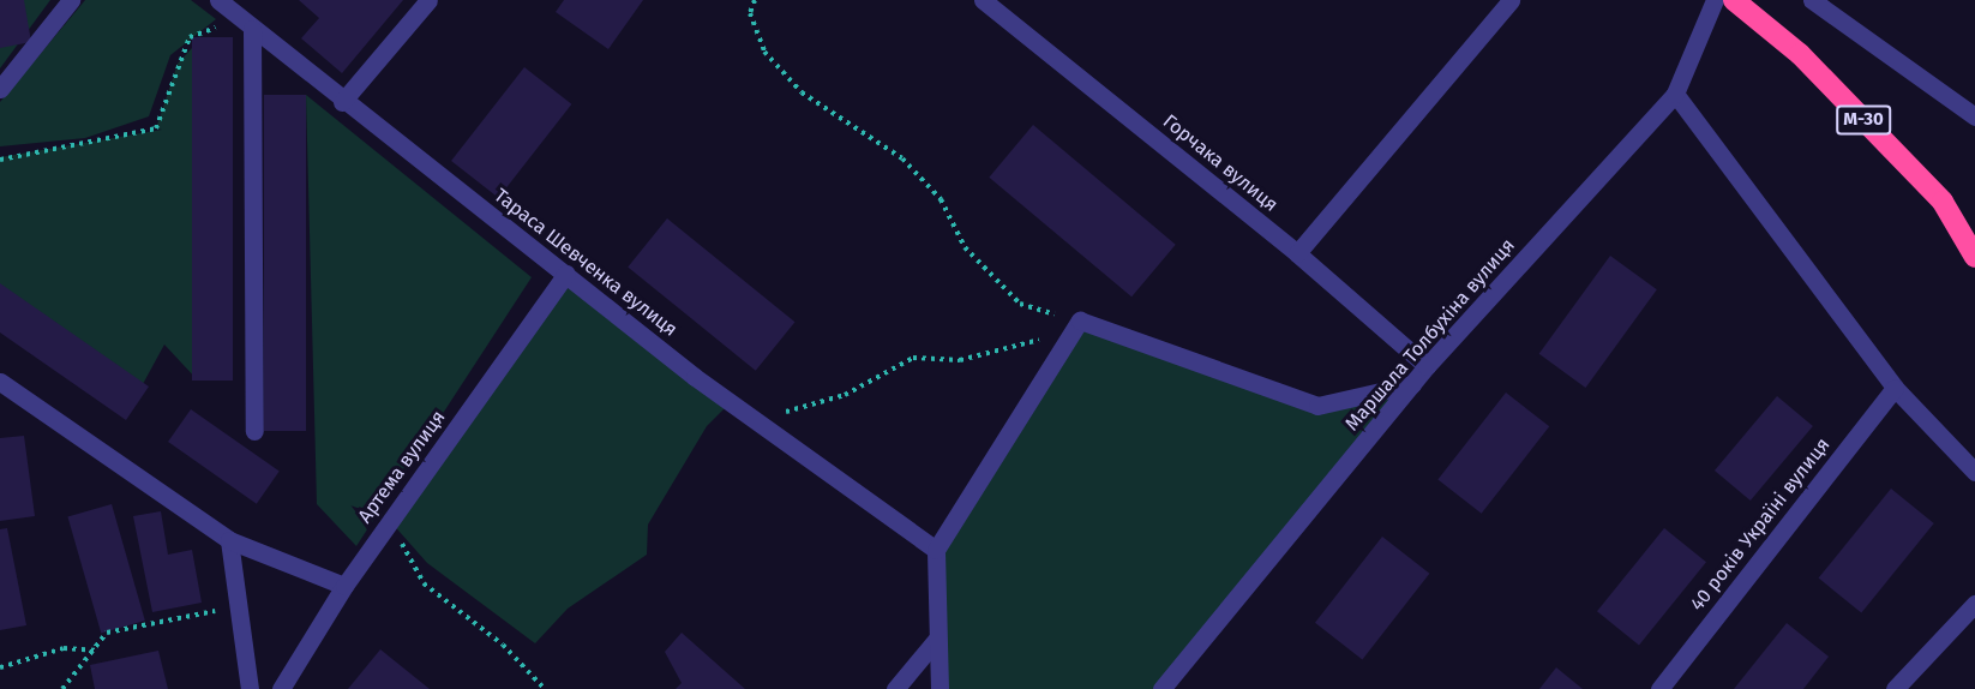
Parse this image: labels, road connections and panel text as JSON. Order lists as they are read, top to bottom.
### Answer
{
  "streets": {
    "highway": ["М-30"],
    "street": [
      "Горчака вулиця",
      "Тараса Шевченка вулиця",
      "Маршала Толбухіна вулиця",
      "Артема вулиця",
      "40 років Україні вулиця"
    ]
  },
  "crossings": [
    ["Горчака вулиця", "Маршала Толбухіна вулиця"],
    ["Тараса Шевченка вулиця", "Артема вулиця"]
  ]
}
